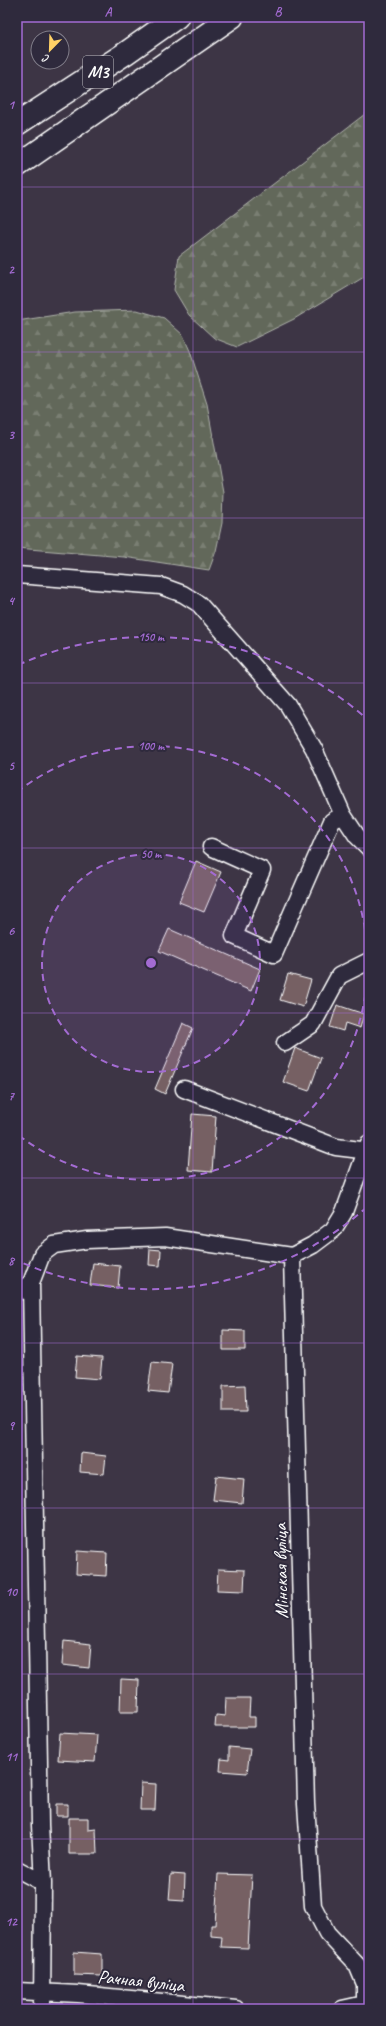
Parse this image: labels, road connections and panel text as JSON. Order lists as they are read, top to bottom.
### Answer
{
  "streets": {
    "highway": ["М3"],
    "street": ["Мінская вуліца", "Рачная вуліца"]
  },
  "north": "bottom left",
  "grid": {
    "columns": ["A", "B"],
    "rows": [
      "1",
      "2",
      "3",
      "4",
      "5",
      "6",
      "7",
      "8",
      "9",
      "10",
      "11",
      "12"
    ]
  },
  "rings": ["150 m", "100 m", "50 m"]
}
